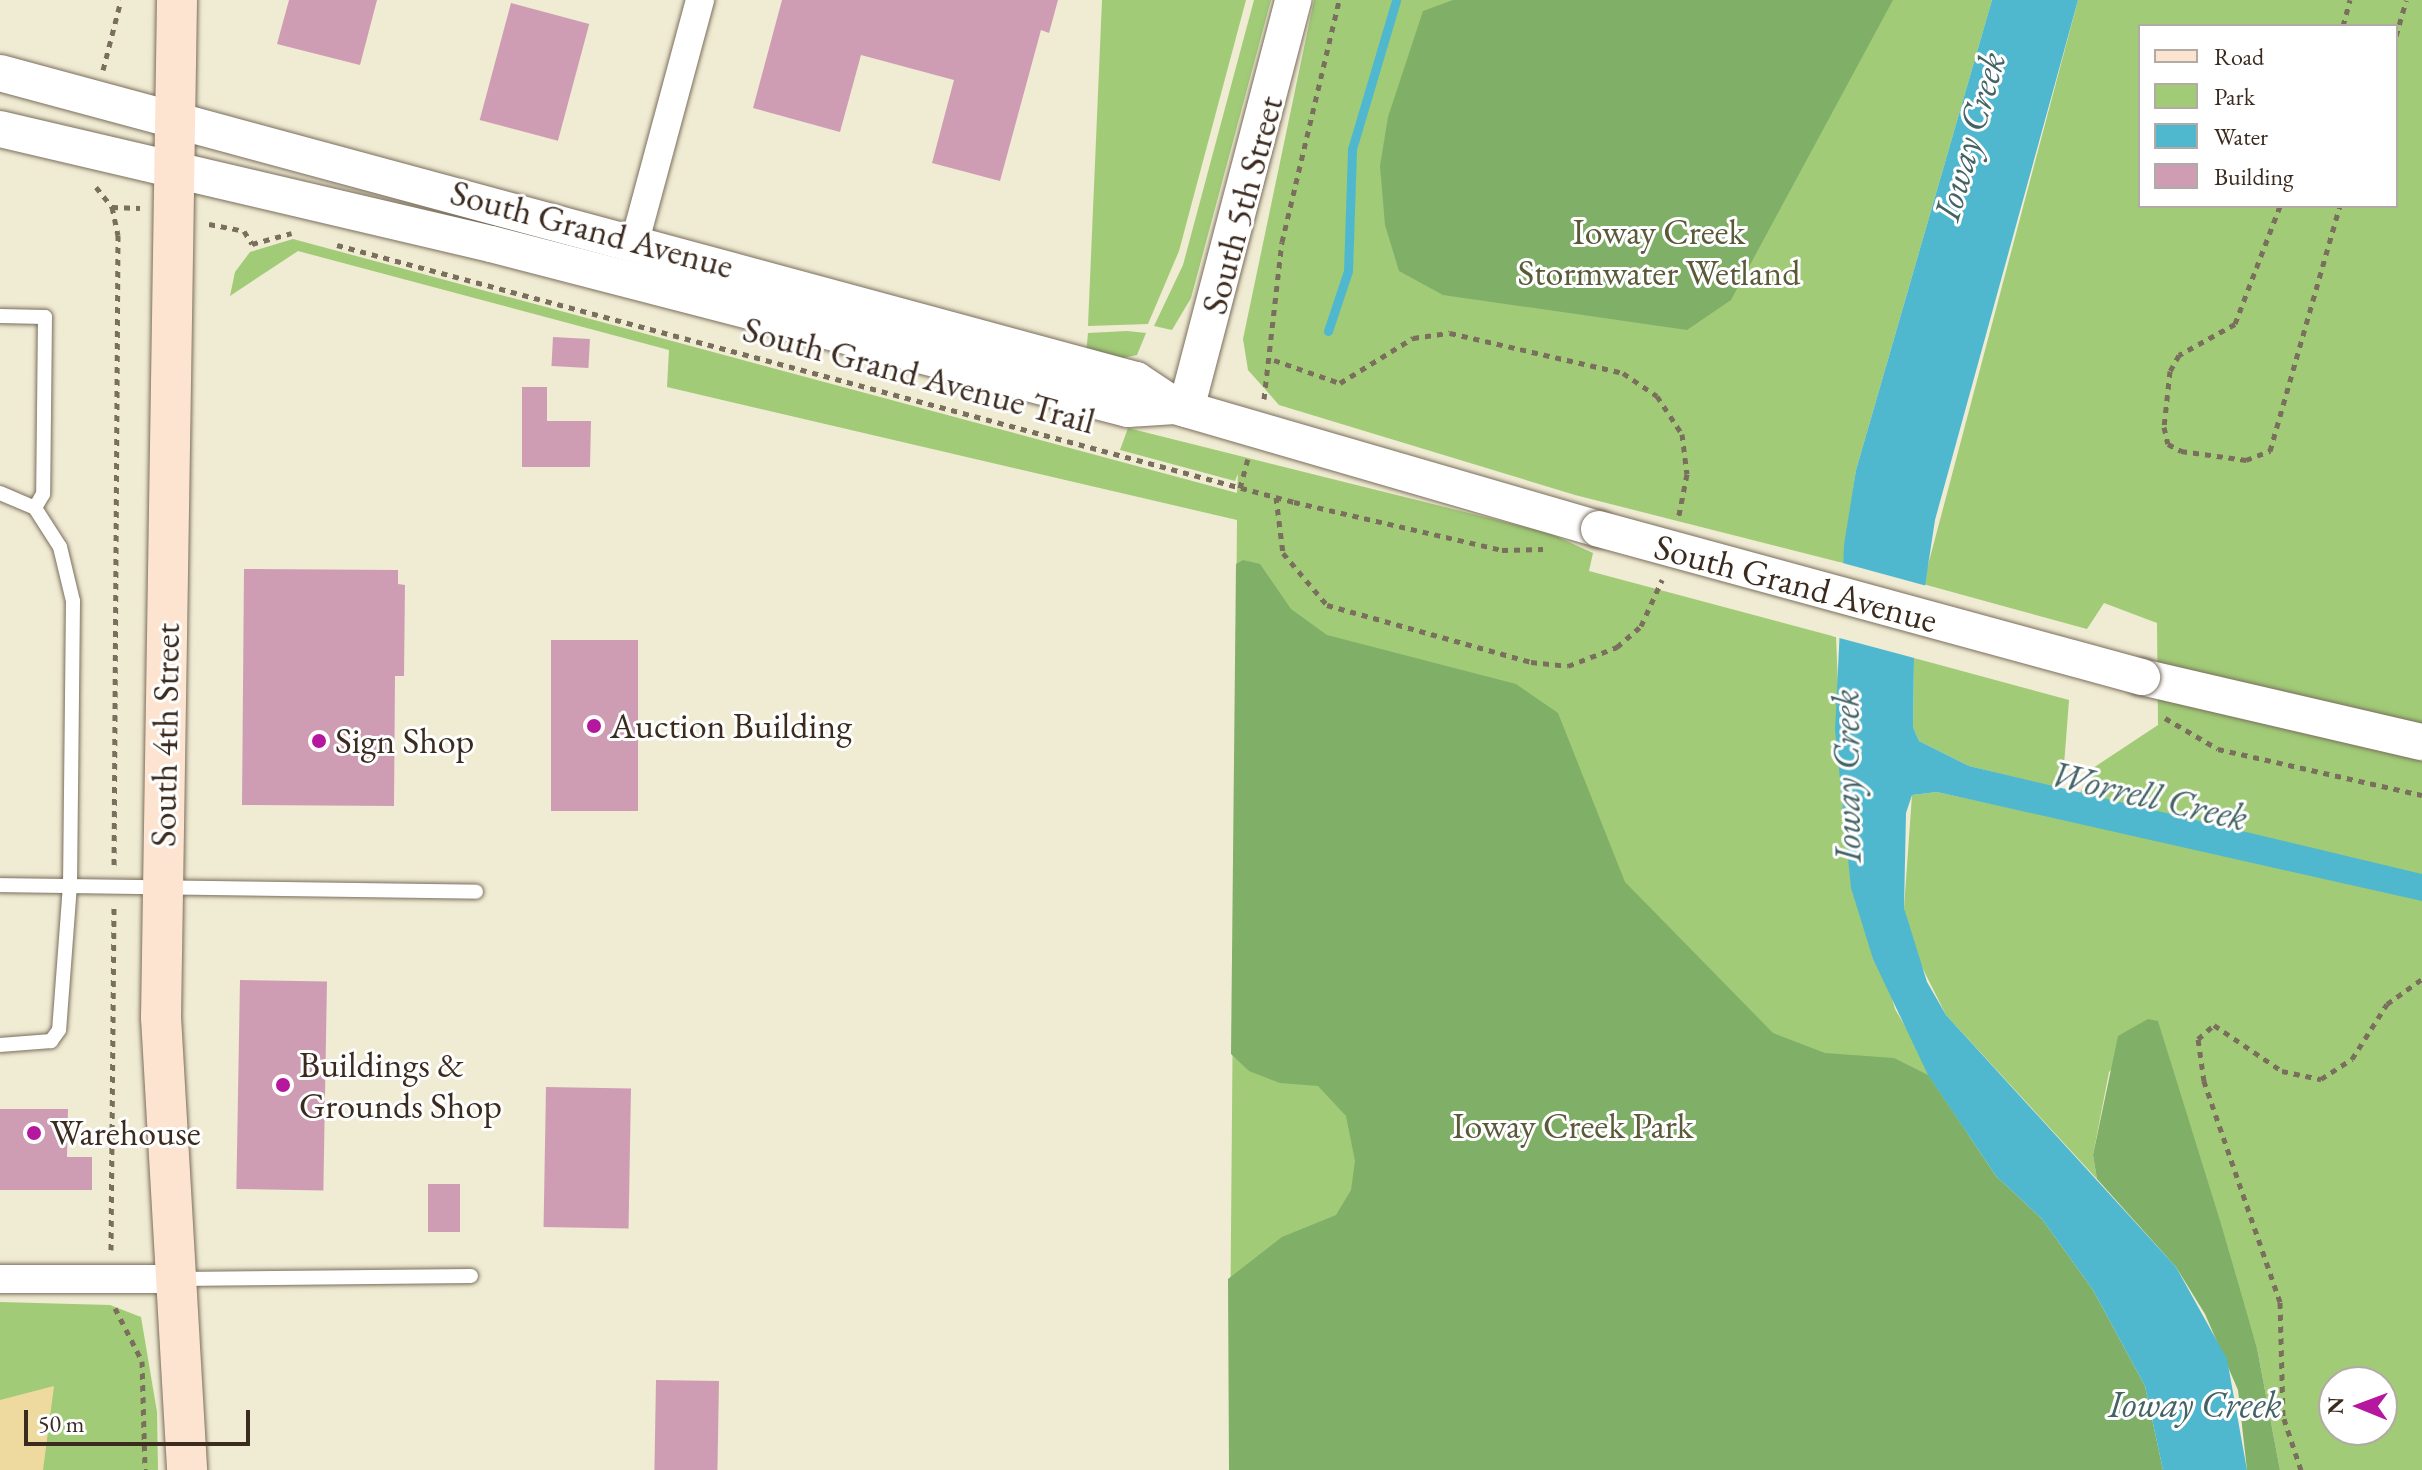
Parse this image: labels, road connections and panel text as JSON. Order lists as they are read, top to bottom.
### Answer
{
  "streets": {
    "main road": ["South 4th Street"],
    "street": ["South 5th Street", "South Grand Avenue"],
    "path": ["South Grand Avenue Trail"]
  },
  "crossings": [
    ["South 5th Street", "South Grand Avenue"],
    ["South Grand Avenue", "South 4th Street"]
  ],
  "water": ["Ioway Creek", "Worrell Creek"],
  "parks": ["Ioway Creek Stormwater Wetland", "Ioway Creek Park"],
  "places": [
    "Auction Building",
    "Sign Shop",
    "Buildings & Grounds Shop",
    "Warehouse"
  ],
  "legend": [
    "Road",
    "Park",
    "Water",
    "Building"
  ],
  "scale_bar": "50 m",
  "north": "left"
}
